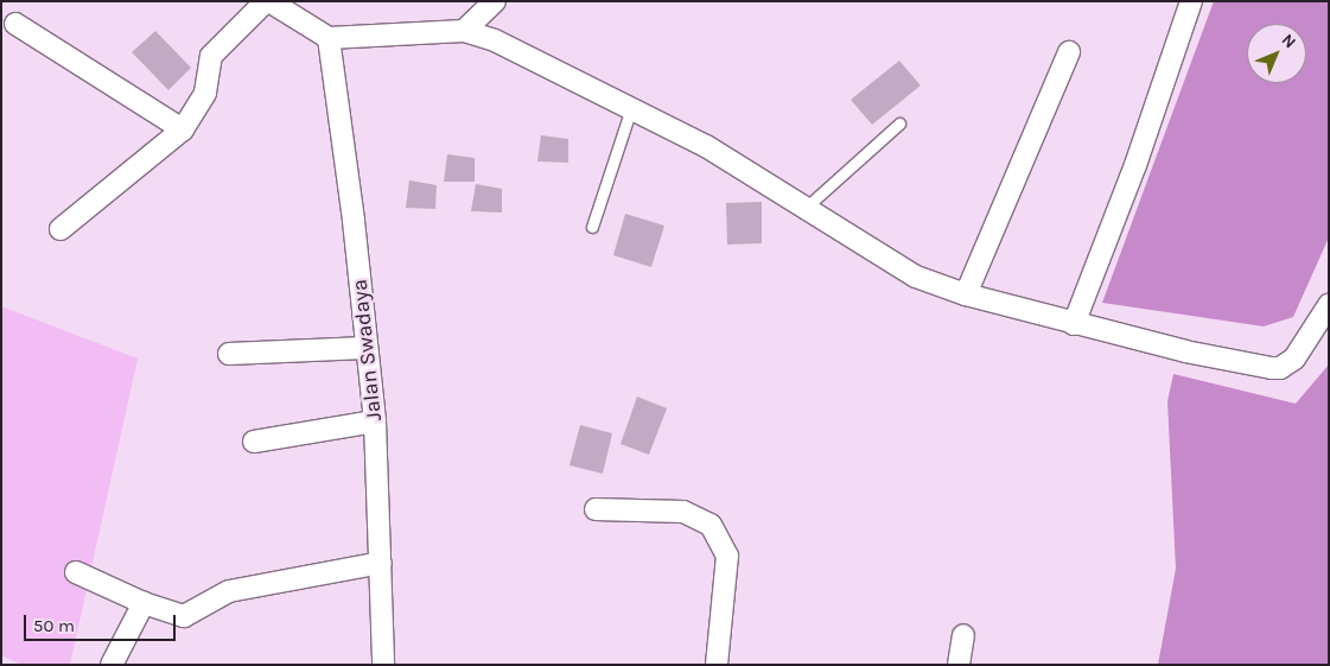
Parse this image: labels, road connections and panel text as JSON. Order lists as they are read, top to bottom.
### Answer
{
  "streets": {
    "street": ["Jalan Swadaya"]
  },
  "scale_bar": "50 m",
  "north": "top right"
}
